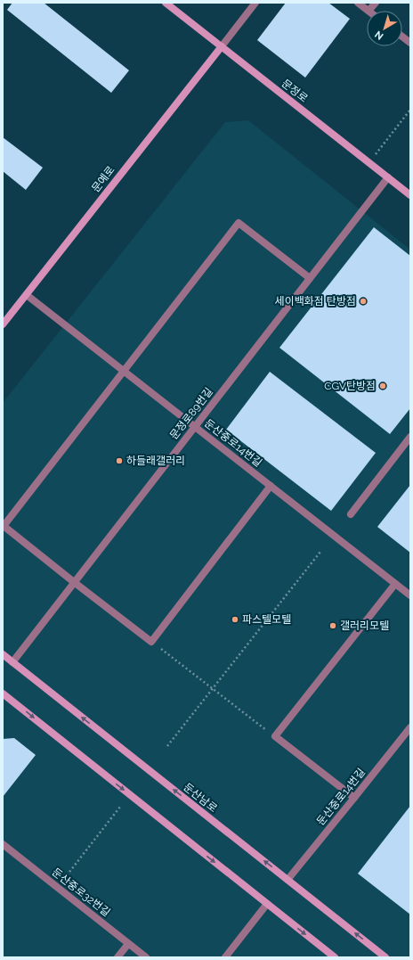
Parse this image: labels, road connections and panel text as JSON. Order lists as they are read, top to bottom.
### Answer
{
  "streets": {
    "main road": ["문정로", "문예로", "둔산남로"],
    "street": ["문정로89번길", "둔산중로14번길", "둔산중로32번길"]
  },
  "crossings": [
    ["문정로", "문예로"],
    ["문정로", "문정로89번길"],
    ["문예로", "둔산중로14번길"],
    ["문정로89번길", "둔산중로14번길"],
    ["문정로89번길", "둔산남로"],
    ["둔산중로14번길", "둔산남로"]
  ],
  "places": [
    "세이백화점 탄방점",
    "CGV탄방점",
    "하들래갤러리",
    "파스텔모텔",
    "갤러리모텔"
  ],
  "north": "bottom left"
}
